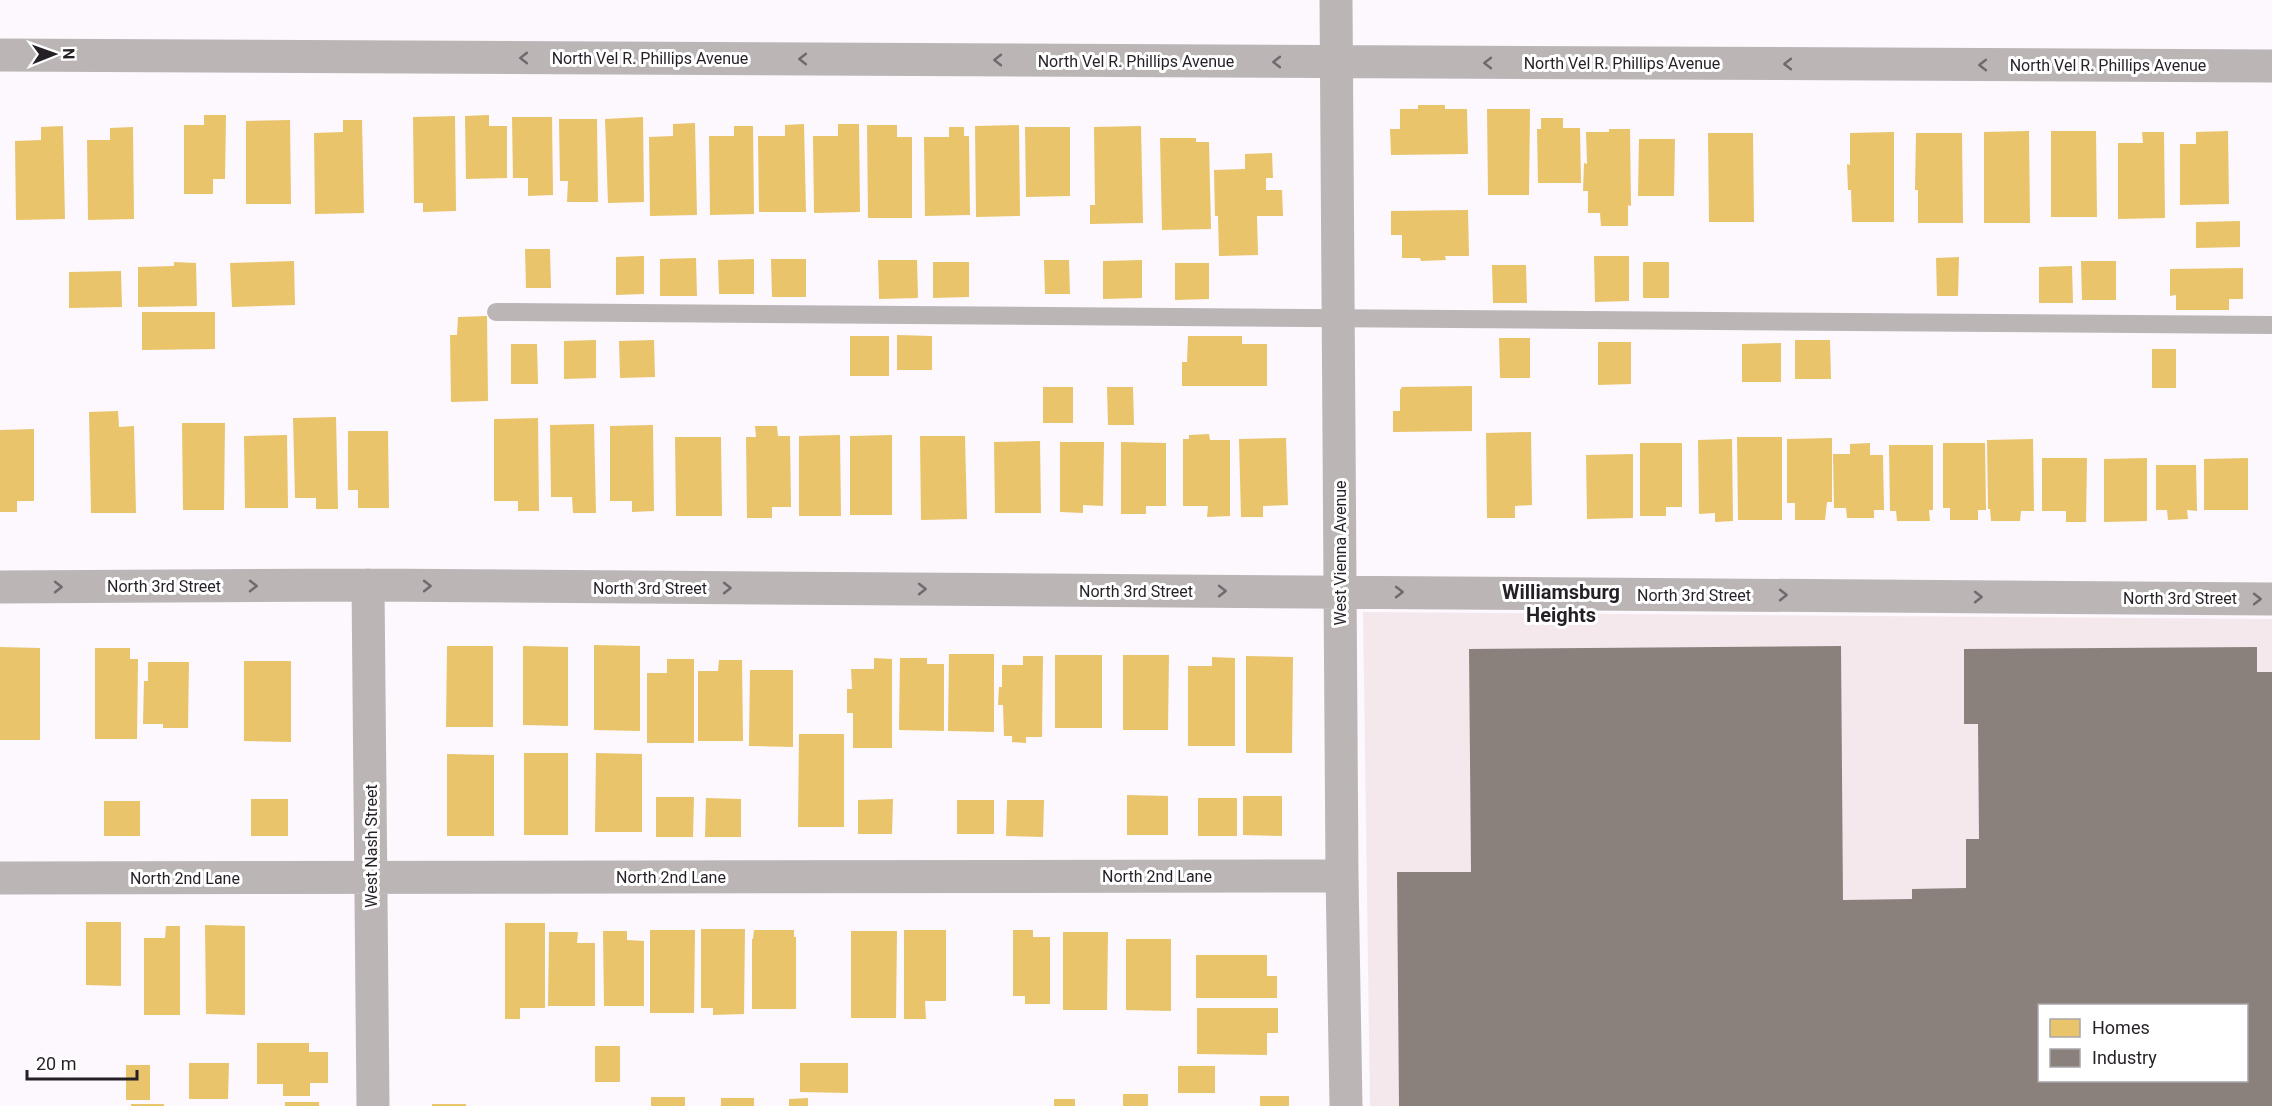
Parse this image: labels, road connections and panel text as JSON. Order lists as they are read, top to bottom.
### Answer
{
  "streets": {
    "street": [
      "North Vel R. Phillips Avenue",
      "West Vienna Avenue",
      "North 3rd Street",
      "West Nash Street",
      "North 2nd Lane"
    ]
  },
  "crossings": [
    ["North Vel R. Phillips Avenue", "West Vienna Avenue"],
    ["West Vienna Avenue", "North 3rd Street"],
    ["West Vienna Avenue", "North 2nd Lane"],
    ["North 3rd Street", "West Nash Street"],
    ["West Nash Street", "North 2nd Lane"]
  ],
  "one_way": ["North Vel R. Phillips Avenue", "North 3rd Street"],
  "districts": ["Williamsburg Heights"],
  "legend": ["Homes", "Industry"],
  "scale_bar": "20 m",
  "north": "right"
}
